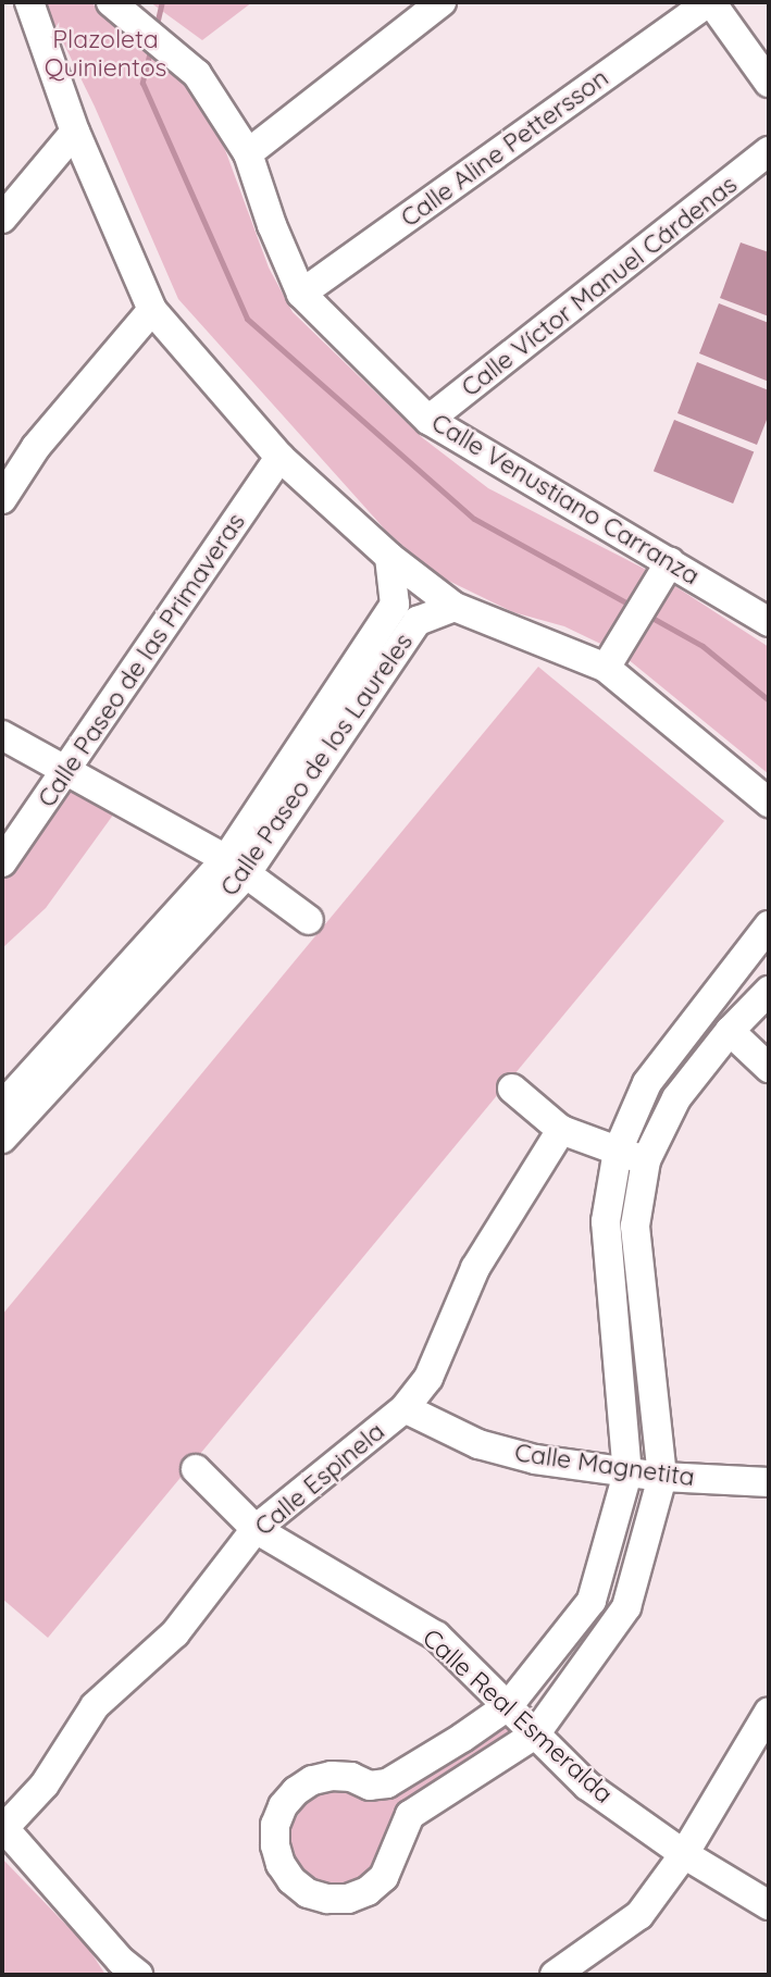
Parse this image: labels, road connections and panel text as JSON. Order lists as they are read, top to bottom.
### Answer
{
  "streets": {
    "street": [
      "Calle Aline Pettersson",
      "Calle Víctor Manuel Cárdenas",
      "Calle Venustiano Carranza",
      "Calle Paseo de las Primaveras",
      "Calle Paseo de los Laureles",
      "Calle Magnetita",
      "Calle Espinela",
      "Calle Real Esmeralda"
    ]
  },
  "crossings": [
    ["Calle Aline Pettersson", "Calle Venustiano Carranza"],
    ["Calle Víctor Manuel Cárdenas", "Calle Venustiano Carranza"],
    ["Calle Magnetita", "Calle Espinela"],
    ["Calle Espinela", "Calle Real Esmeralda"]
  ],
  "parks": ["Plazoleta Quinientos"]
}
